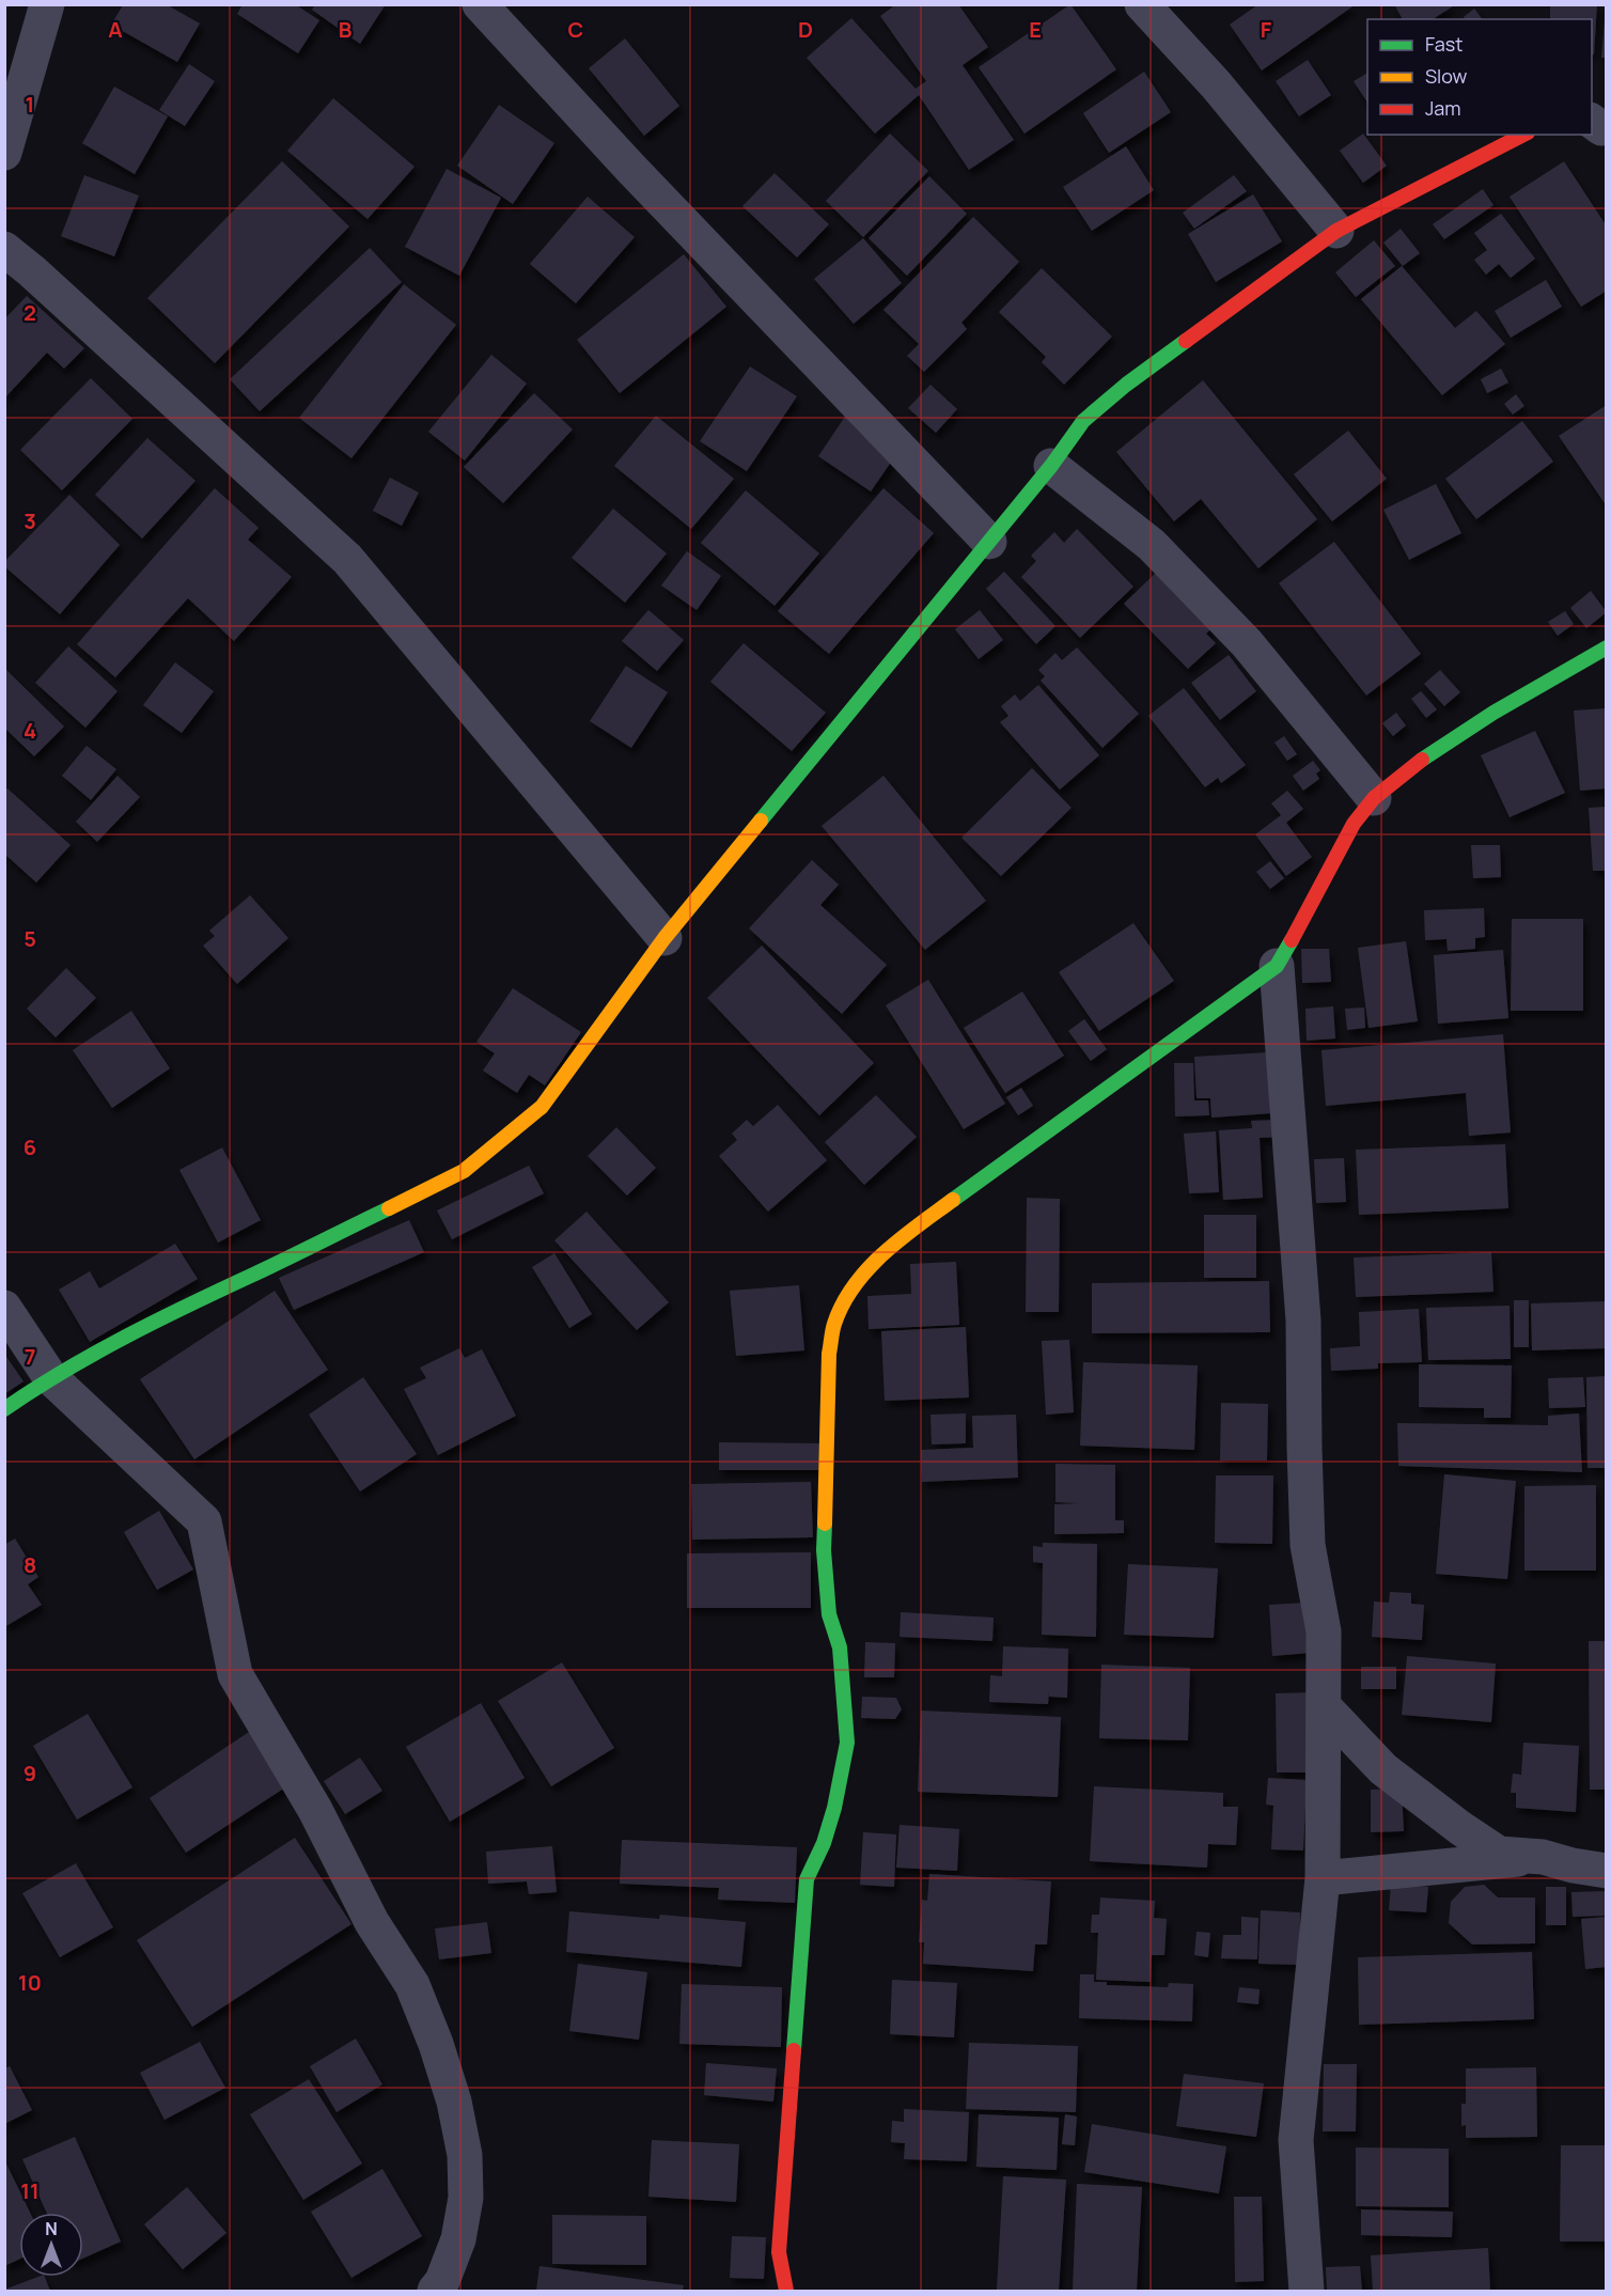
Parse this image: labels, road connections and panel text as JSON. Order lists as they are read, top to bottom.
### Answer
{
  "legend": ["Fast", "Slow", "Jam"],
  "north": "top",
  "grid": {
    "columns": [
      "A",
      "B",
      "C",
      "D",
      "E",
      "F"
    ],
    "rows": [
      "1",
      "2",
      "3",
      "4",
      "5",
      "6",
      "7",
      "8",
      "9",
      "10",
      "11"
    ]
  }
}
